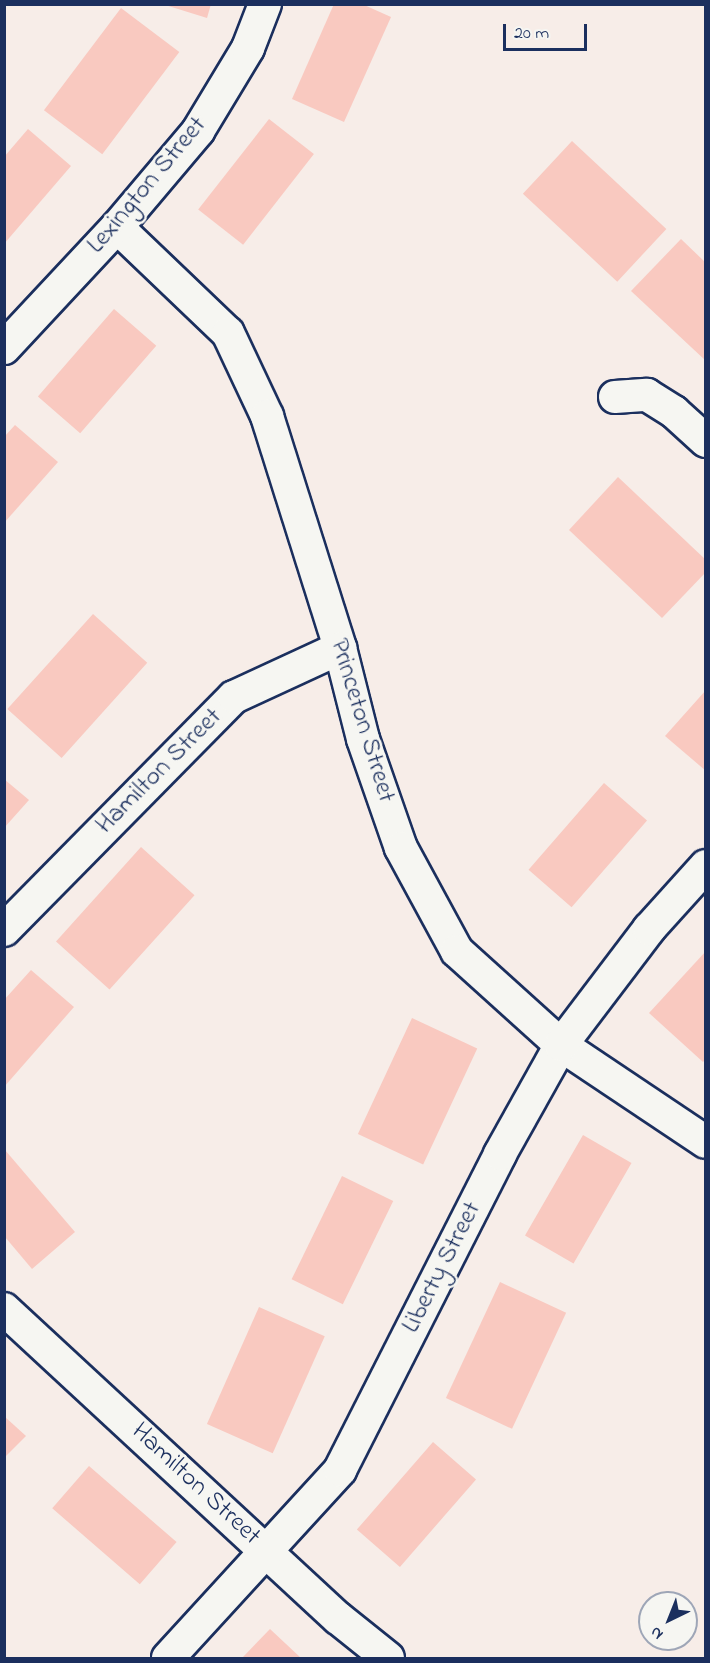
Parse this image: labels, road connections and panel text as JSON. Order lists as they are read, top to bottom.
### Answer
{
  "streets": {
    "street": [
      "Lexington Street",
      "Princeton Street",
      "Hamilton Street",
      "Liberty Street"
    ]
  },
  "crossings": [
    ["Lexington Street", "Princeton Street"],
    ["Princeton Street", "Hamilton Street"],
    ["Princeton Street", "Liberty Street"],
    ["Hamilton Street", "Liberty Street"]
  ],
  "scale_bar": "20 m",
  "north": "bottom left"
}
